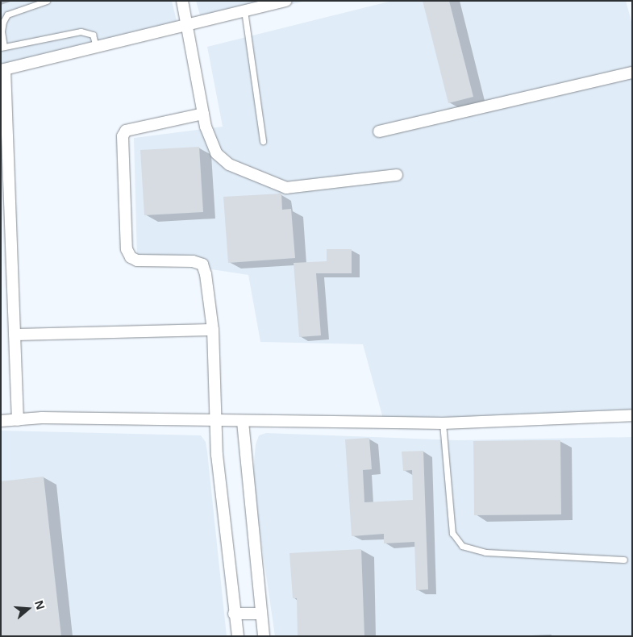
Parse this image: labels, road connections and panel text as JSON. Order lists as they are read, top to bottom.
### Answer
{
  "north": "right"
}
